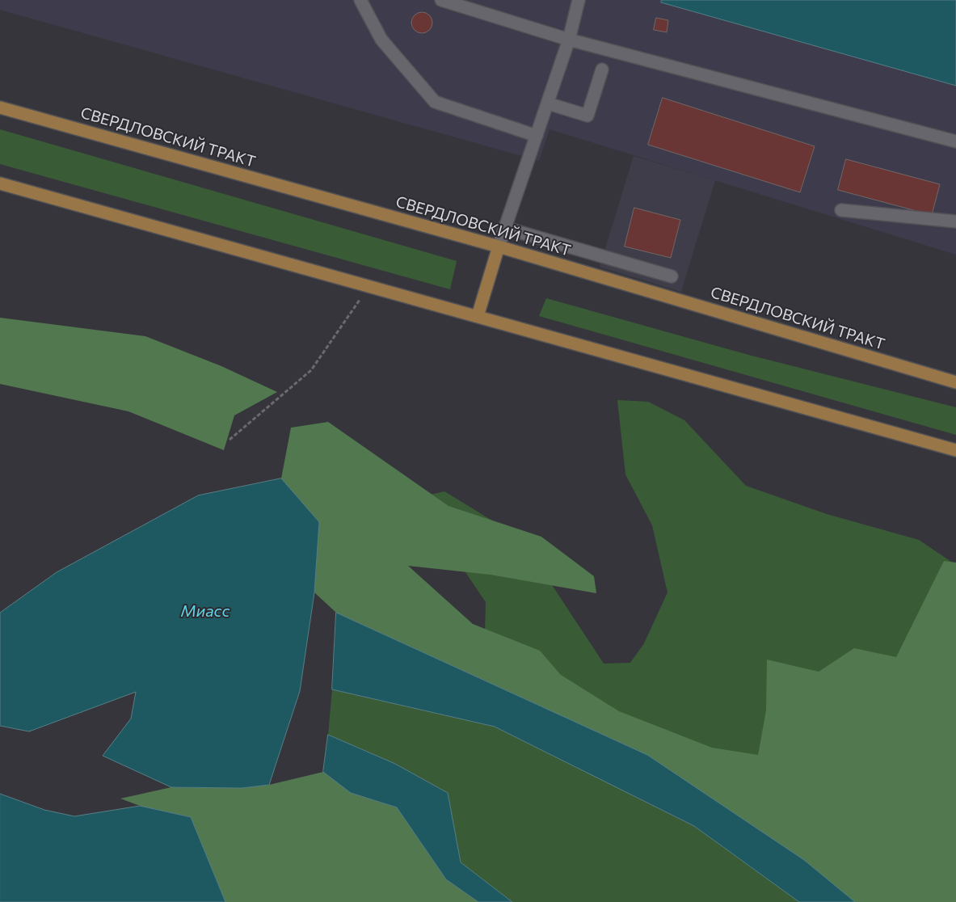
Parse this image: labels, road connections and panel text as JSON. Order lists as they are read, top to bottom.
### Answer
{
  "streets": {
    "main road": ["СВЕРДЛОВСКИЙ ТРАКТ"]
  },
  "water": ["Миасс"]
}
